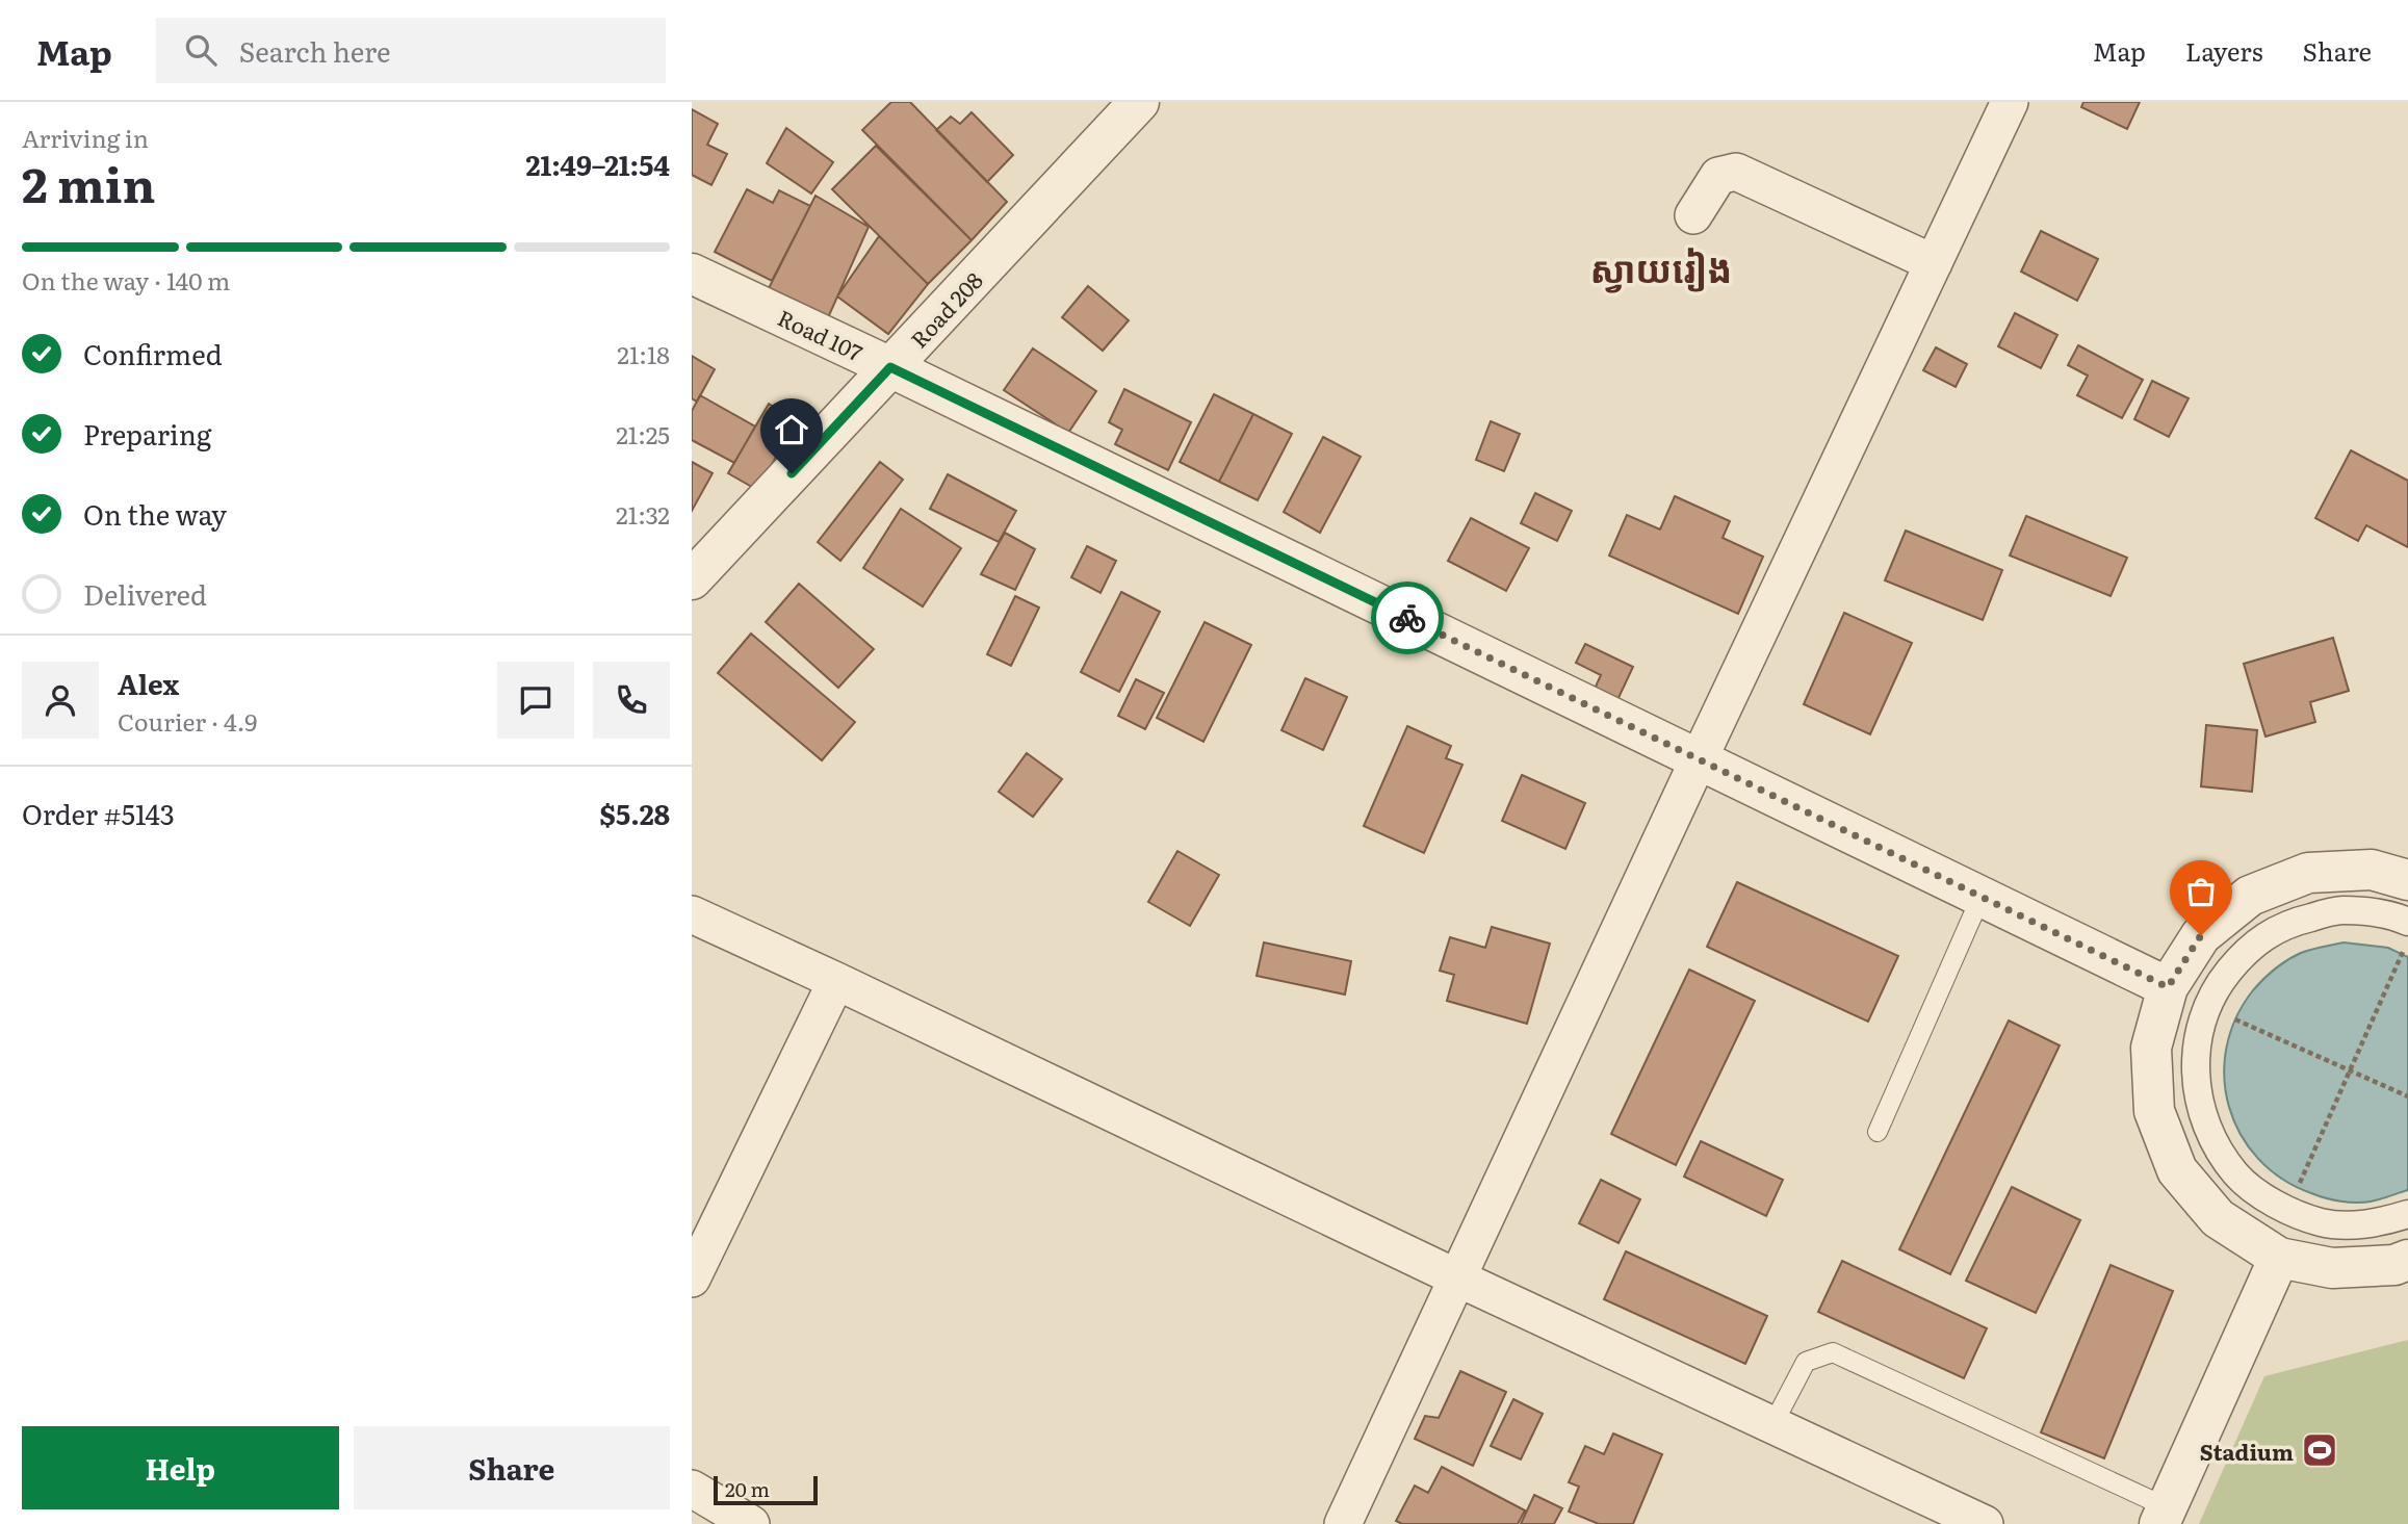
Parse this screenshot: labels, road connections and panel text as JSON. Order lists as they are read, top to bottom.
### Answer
{
  "streets": {
    "street": ["Road 208", "Road 107"]
  },
  "crossings": [
    ["Road 208", "Road 107"]
  ],
  "districts": ["ស្វាយរៀង"],
  "places": {
    "sports": ["Stadium"]
  },
  "scale_bar": "20 m",
  "page": {
    "header": "Map",
    "search": "Search here",
    "nav": ["Map", "Layers", "Share"],
    "heading": ["2 min", "Arriving in", "21:49–21:54"],
    "panel": [
      "Alex",
      "Courier · 4.9",
      "Order #5143",
      "$5.28"
    ],
    "bar": "On the way · 140 m",
    "list": [
      ["Confirmed", "21:18"],
      ["Preparing", "21:25"],
      ["On the way", "21:32"],
      "Delivered"
    ],
    "buttons": ["Help", "Share"],
    "scale": "20 m"
  }
}
